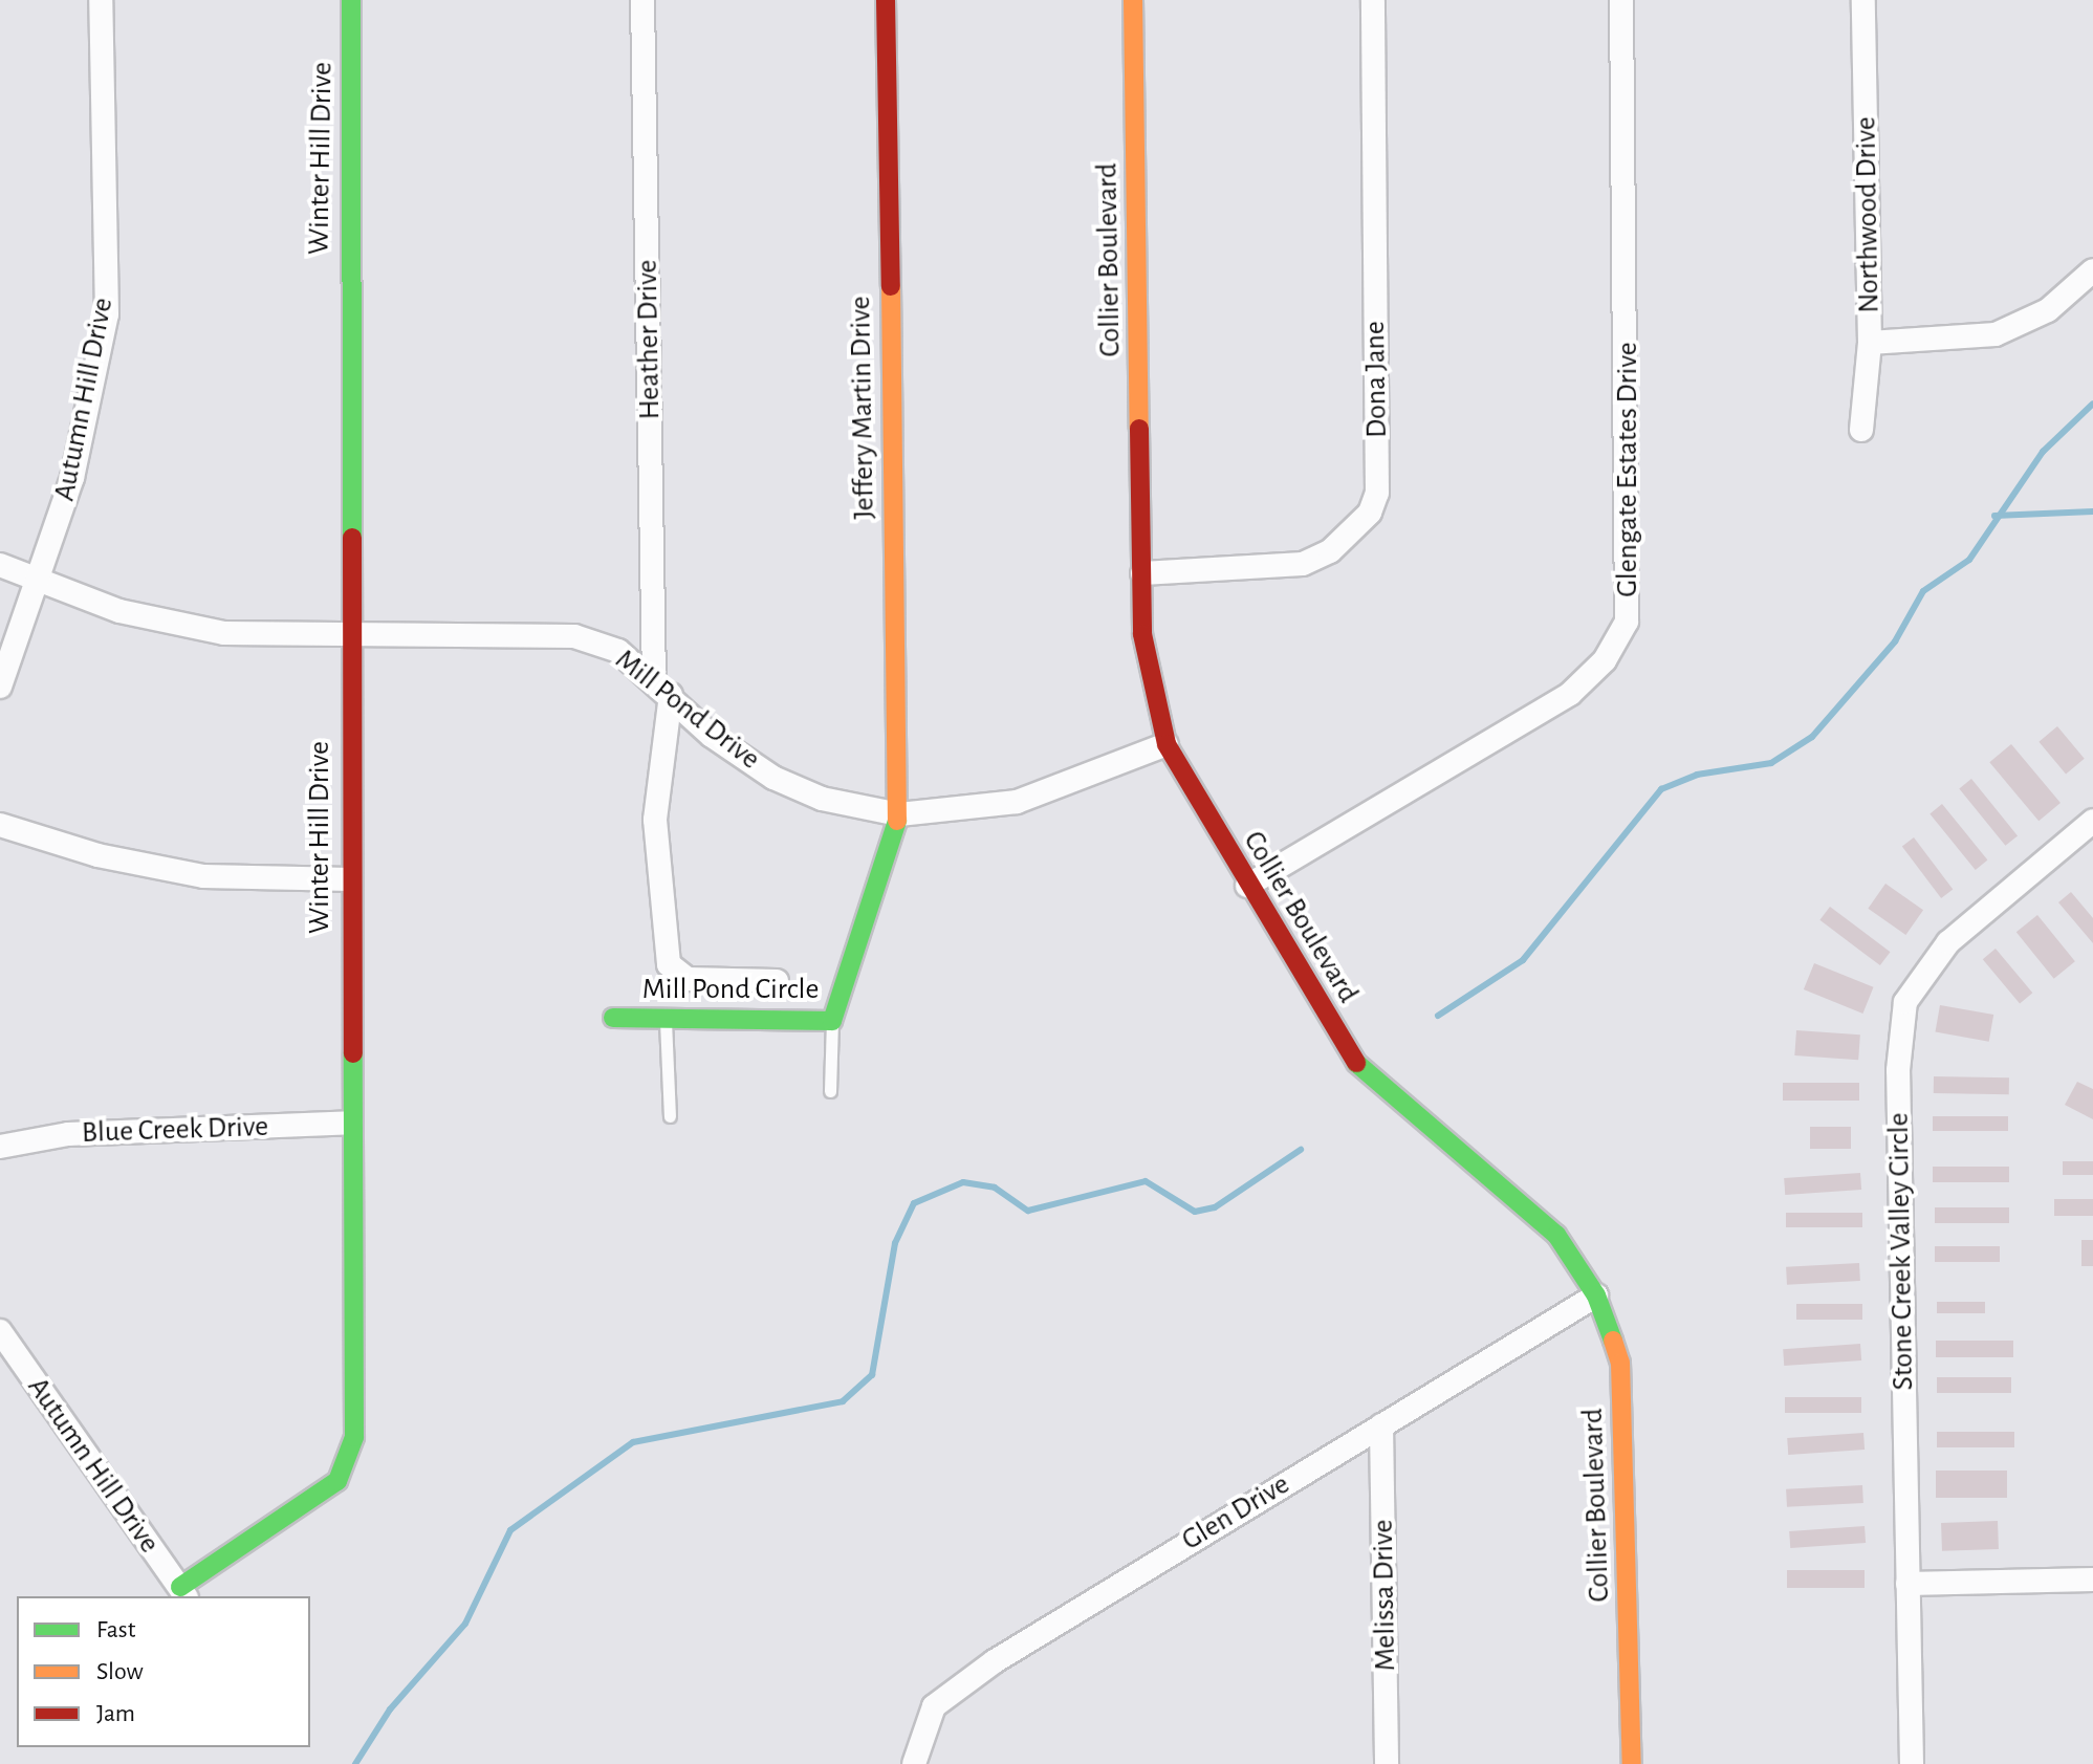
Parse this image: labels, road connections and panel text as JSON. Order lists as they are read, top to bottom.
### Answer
{
  "streets": {
    "street": [
      "Winter Hill Drive",
      "Northwood Drive",
      "Collier Boulevard",
      "Heather Drive",
      "Dona Jane",
      "Autumn Hill Drive",
      "Jeffery Martin Drive",
      "Glengate Estates Drive",
      "Mill Pond Drive",
      "Mill Pond Circle",
      "Blue Creek Drive",
      "Stone Creek Valley Circle",
      "Glen Drive",
      "Melissa Drive"
    ]
  },
  "crossings": [
    ["Winter Hill Drive", "Autumn Hill Drive"],
    ["Winter Hill Drive", "Mill Pond Drive"],
    ["Winter Hill Drive", "Blue Creek Drive"],
    ["Collier Boulevard", "Dona Jane"],
    ["Collier Boulevard", "Glengate Estates Drive"],
    ["Collier Boulevard", "Mill Pond Drive"],
    ["Collier Boulevard", "Glen Drive"],
    ["Heather Drive", "Mill Pond Drive"],
    ["Autumn Hill Drive", "Mill Pond Drive"],
    ["Jeffery Martin Drive", "Mill Pond Drive"],
    ["Jeffery Martin Drive", "Mill Pond Circle"],
    ["Mill Pond Drive", "Mill Pond Circle"],
    ["Glen Drive", "Melissa Drive"]
  ],
  "legend": ["Fast", "Slow", "Jam"]
}
